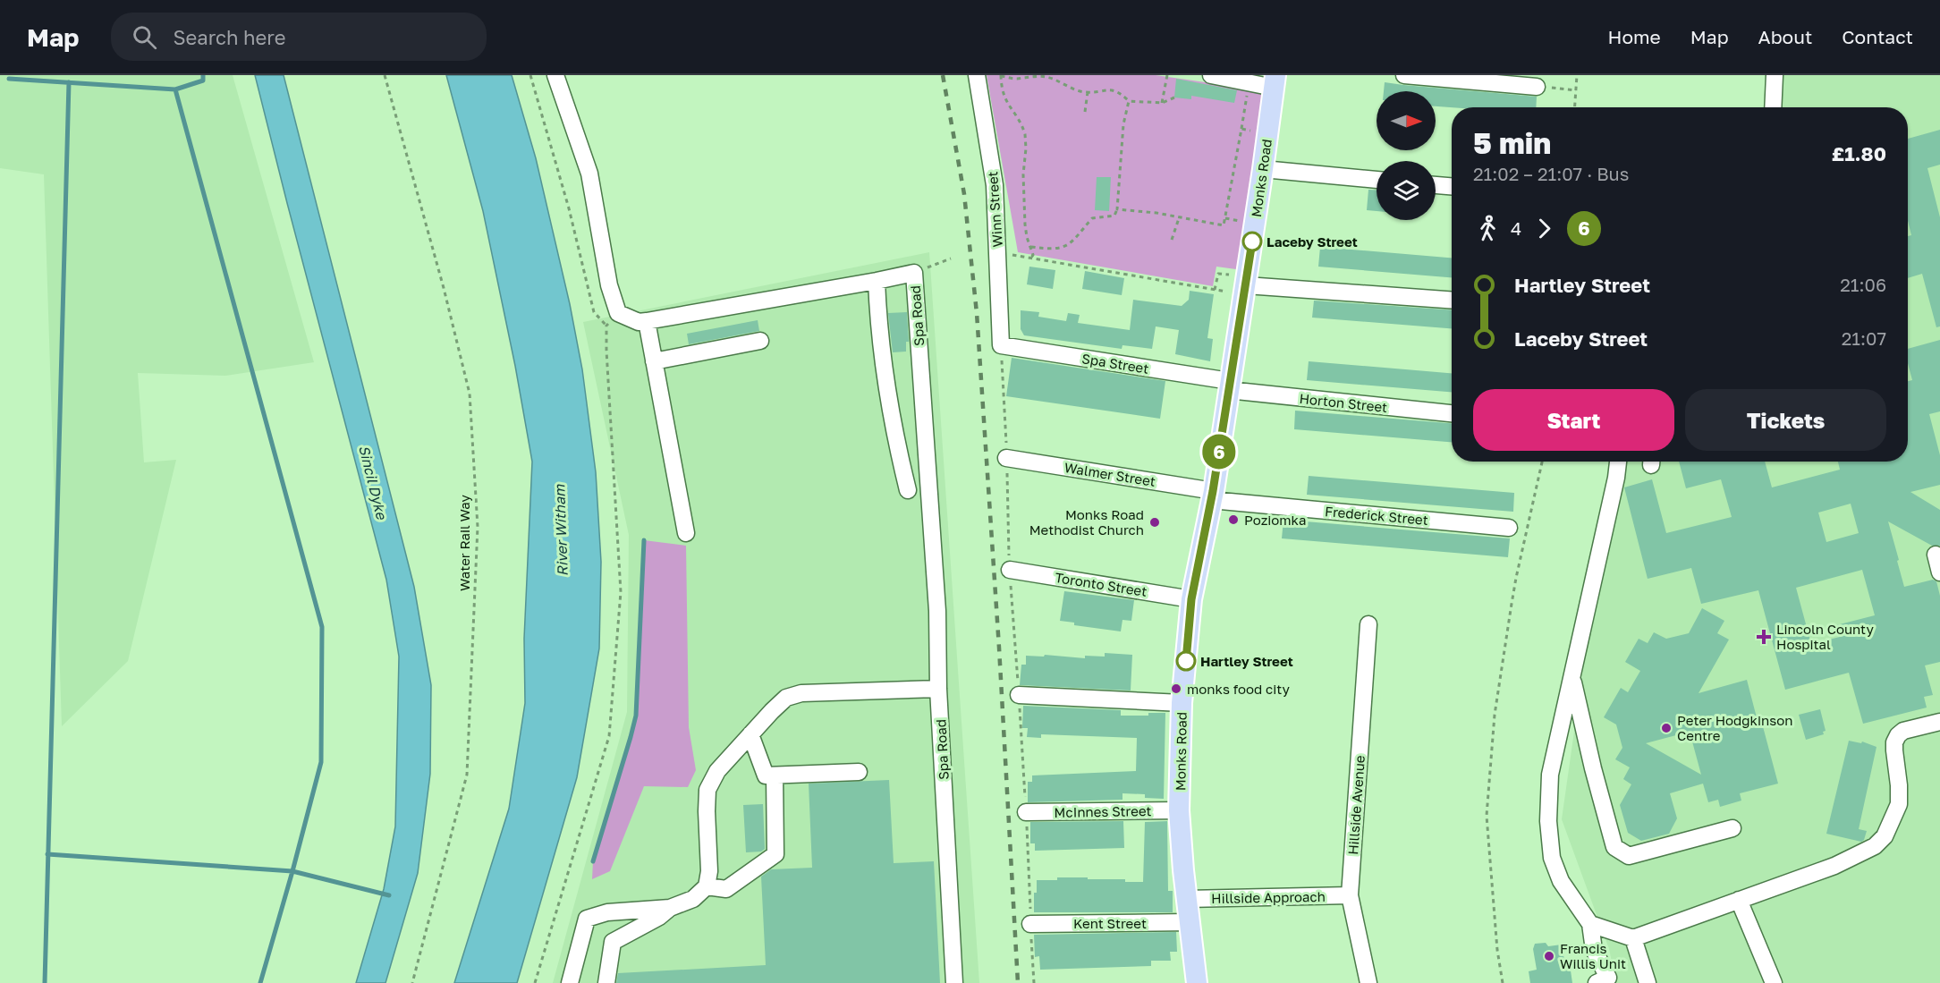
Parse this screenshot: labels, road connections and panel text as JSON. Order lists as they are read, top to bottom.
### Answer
{
  "streets": {
    "main road": ["Monks Road"],
    "street": [
      "Winn Street",
      "Spa Road",
      "Spa Street",
      "Horton Street",
      "Walmer Street",
      "Frederick Street",
      "Toronto Street",
      "Hillside Avenue",
      "McInnes Street",
      "Hillside Approach",
      "Kent Street"
    ],
    "path": ["Water Rail Way"]
  },
  "crossings": [
    ["Monks Road", "Spa Street"],
    ["Monks Road", "Horton Street"],
    ["Monks Road", "Walmer Street"],
    ["Monks Road", "Frederick Street"],
    ["Monks Road", "Toronto Street"],
    ["Monks Road", "McInnes Street"],
    ["Monks Road", "Hillside Approach"],
    ["Monks Road", "Kent Street"],
    ["Winn Street", "Spa Street"],
    ["Spa Street", "Horton Street"],
    ["Walmer Street", "Frederick Street"],
    ["Hillside Avenue", "Hillside Approach"]
  ],
  "water": ["Sincil Dyke", "River Witham"],
  "places": {
    "other": [
      "Laceby Street",
      "Poziomka",
      "Monks Road Methodist Church",
      "Hartley Street",
      "monks food city",
      "Peter Hodgkinson Centre",
      "Francis Willis Unit"
    ],
    "health": ["Lincoln County Hospital"]
  },
  "lines": ["bus line 6"],
  "north": "right",
  "page": {
    "header": "Map",
    "search": "Search here",
    "nav": [
      "Home",
      "Map",
      "About",
      "Contact"
    ],
    "on_map": "6",
    "heading": ["5 min", "21:02 – 21:07 · Bus", "£1.80"],
    "legs": ["4", "6"],
    "list": [
      {
        "name": "Hartley Street",
        "value": "21:06"
      },
      {
        "name": "Laceby Street",
        "value": "21:07"
      }
    ],
    "buttons": ["Start", "Tickets"]
  }
}
